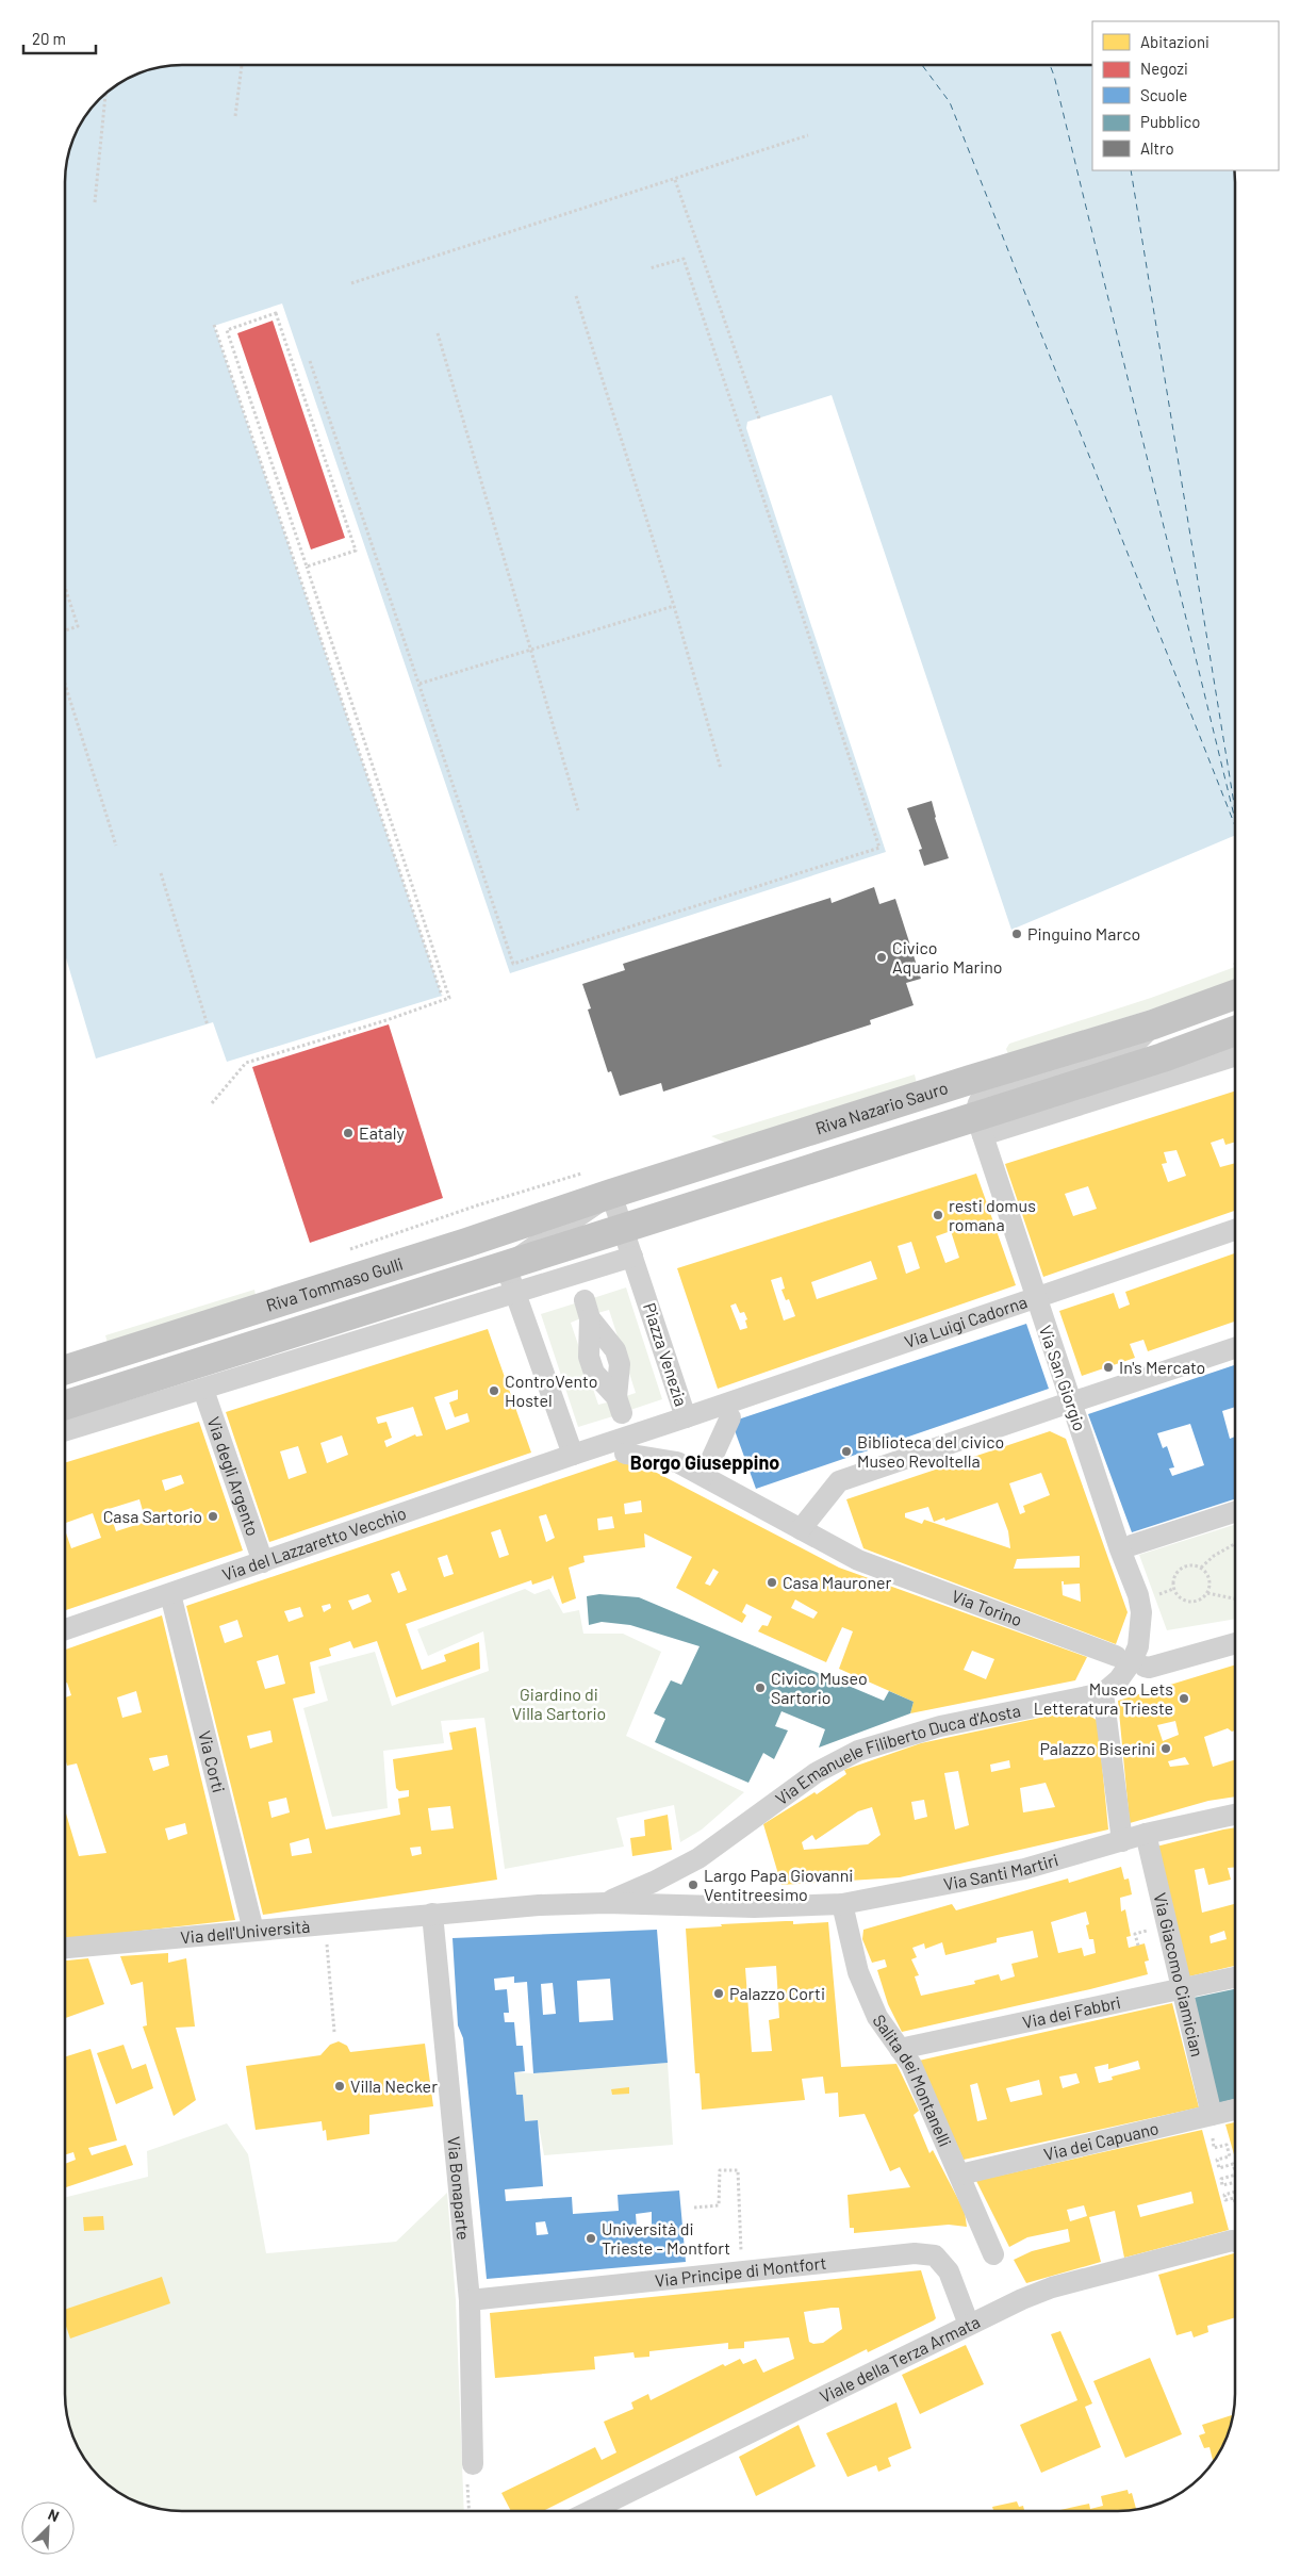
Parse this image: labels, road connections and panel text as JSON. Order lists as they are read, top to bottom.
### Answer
{
  "streets": {
    "main road": ["Riva Nazario Sauro", "Riva Tommaso Gulli"],
    "street": [
      "Via Luigi Cadorna",
      "Piazza Venezia",
      "Via San Giorgio",
      "Via degli Argento",
      "Via del Lazzaretto Vecchio",
      "Via Torino",
      "Via Emanuele Filiberto Duca d'Aosta",
      "Via Corti",
      "Via Santi Martiri",
      "Via dell'Università",
      "Via Giacomo Ciamician",
      "Via dei Fabbri",
      "Salita dei Montanelli",
      "Via dei Capuano",
      "Via Bonaparte",
      "Via Principe di Montfort",
      "Viale della Terza Armata"
    ]
  },
  "crossings": [
    ["Riva Nazario Sauro", "Riva Tommaso Gulli"],
    ["Riva Nazario Sauro", "Piazza Venezia"],
    ["Riva Nazario Sauro", "Via San Giorgio"],
    ["Riva Tommaso Gulli", "Piazza Venezia"],
    ["Via Luigi Cadorna", "Piazza Venezia"],
    ["Via Luigi Cadorna", "Via San Giorgio"],
    ["Piazza Venezia", "Via del Lazzaretto Vecchio"],
    ["Via San Giorgio", "Via Emanuele Filiberto Duca d'Aosta"],
    ["Via degli Argento", "Via del Lazzaretto Vecchio"],
    ["Via del Lazzaretto Vecchio", "Via Corti"],
    ["Via Emanuele Filiberto Duca d'Aosta", "Via Santi Martiri"],
    ["Via Corti", "Via dell'Università"],
    ["Via Santi Martiri", "Via Giacomo Ciamician"],
    ["Via Santi Martiri", "Salita dei Montanelli"],
    ["Via dell'Università", "Via Bonaparte"],
    ["Via Giacomo Ciamician", "Via dei Fabbri"],
    ["Via Giacomo Ciamician", "Via dei Capuano"],
    ["Via dei Fabbri", "Salita dei Montanelli"],
    ["Salita dei Montanelli", "Via dei Capuano"],
    ["Via Bonaparte", "Via Principe di Montfort"],
    ["Via Principe di Montfort", "Viale della Terza Armata"]
  ],
  "districts": ["Borgo Giuseppino"],
  "parks": ["Giardino di Villa Sartorio"],
  "places": [
    "Pinguino Marco",
    "Civico Aquario Marino",
    "Eataly",
    "resti domus romana",
    "In's Mercato",
    "ControVento Hostel",
    "Biblioteca del civico Museo Revoltella",
    "Casa Sartorio",
    "Casa Mauroner",
    "Civico Museo Sartorio",
    "Museo Lets Letteratura Trieste",
    "Palazzo Biserini",
    "Largo Papa Giovanni Ventitreesimo",
    "Palazzo Corti",
    "Villa Necker",
    "Università di Trieste - Montfort"
  ],
  "legend": [
    "Abitazioni",
    "Negozi",
    "Scuole",
    "Pubblico",
    "Altro"
  ],
  "scale_bar": "20 m",
  "north": "top right"
}
